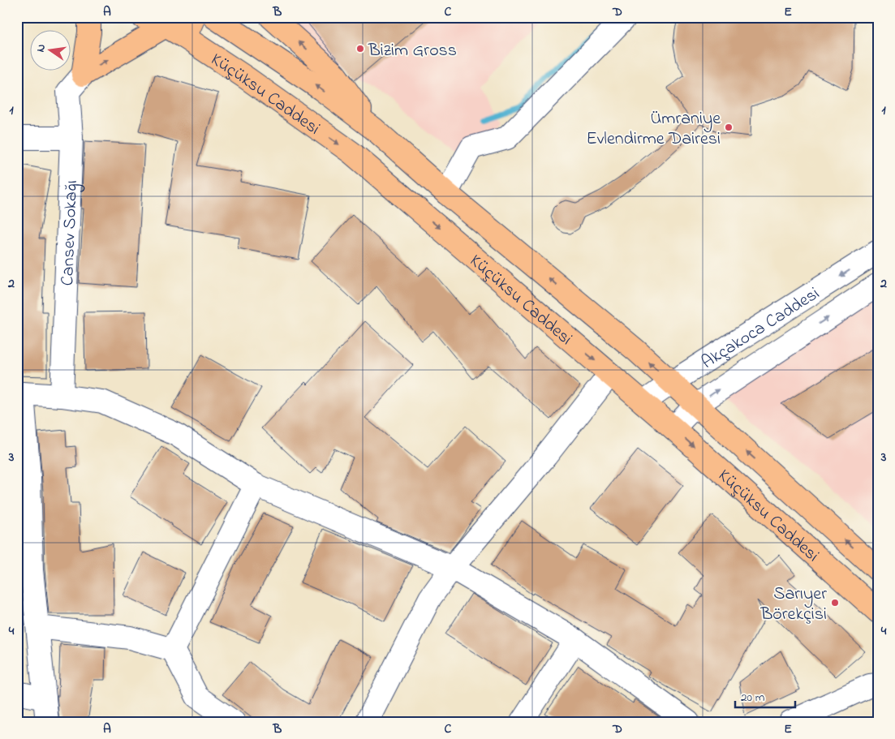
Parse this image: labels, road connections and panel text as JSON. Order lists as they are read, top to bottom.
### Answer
{
  "streets": {
    "main road": ["Küçüksu Caddesi"],
    "street": ["Cansev Sokağı", "Akçakoca Caddesi"]
  },
  "crossings": [
    ["Küçüksu Caddesi", "Akçakoca Caddesi"]
  ],
  "places": ["Bizim Gross", "Ümraniye Evlendirme Dairesi", "Sarıyer Börekçisi"],
  "scale_bar": "20 m",
  "north": "left",
  "grid": {
    "columns": [
      "A",
      "B",
      "C",
      "D",
      "E"
    ],
    "rows": [
      "1",
      "2",
      "3",
      "4"
    ]
  }
}
